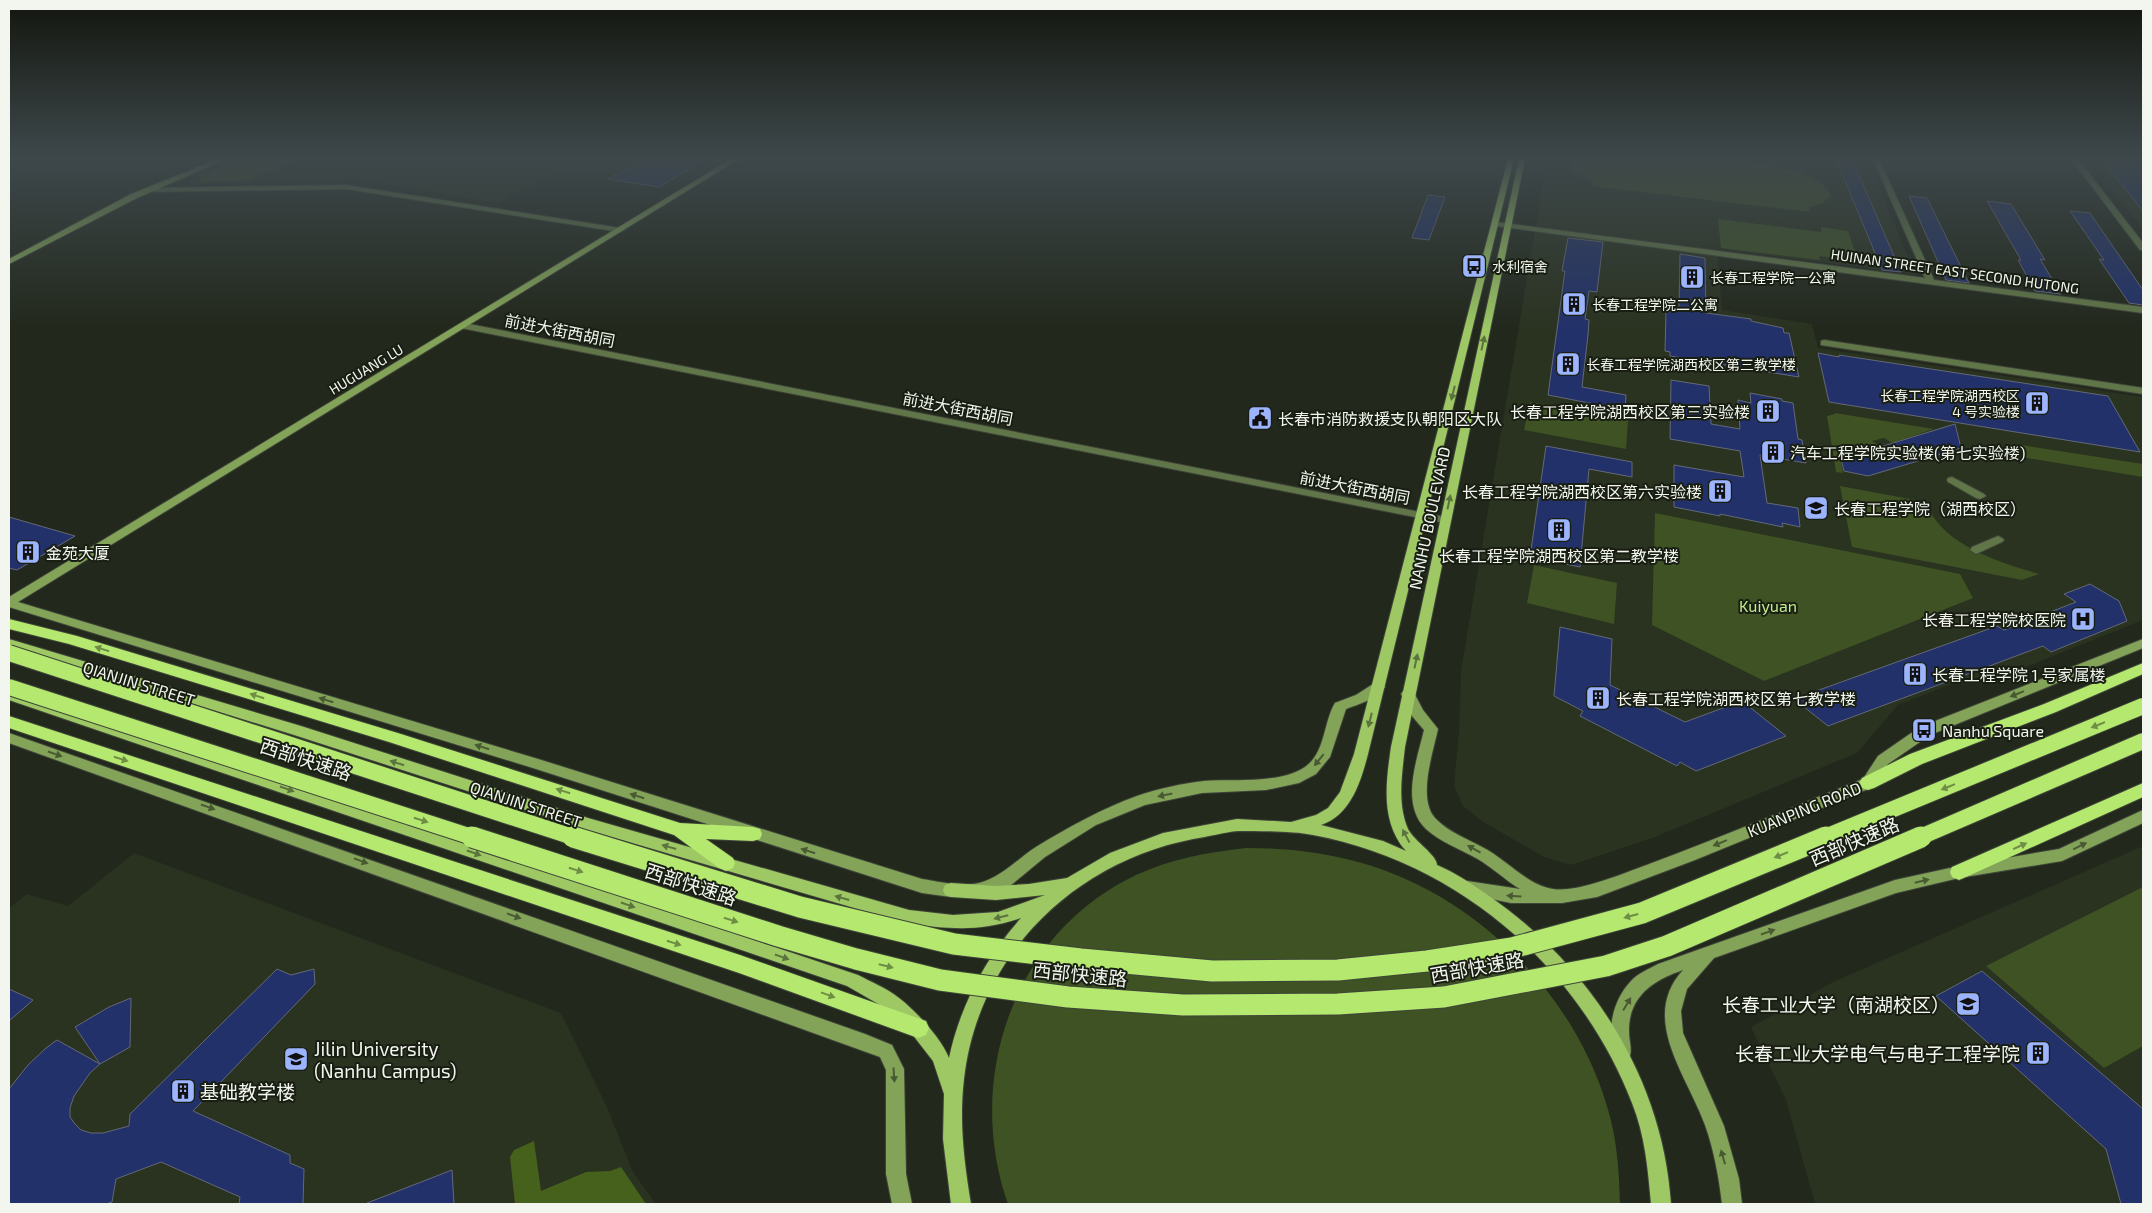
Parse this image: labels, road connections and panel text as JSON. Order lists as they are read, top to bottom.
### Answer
{
  "streets": {
    "highway": ["西部快速路"],
    "main road": [
      "HUGUANG LU",
      "NANHU BOULEVARD",
      "QIANJIN STREET",
      "KUANPING ROAD"
    ],
    "street": ["HUINAN STREET EAST SECOND HUTONG", "前进大街西胡同"]
  },
  "crossings": [
    ["HUINAN STREET EAST SECOND HUTONG", "NANHU BOULEVARD"],
    ["前进大街西胡同", "HUGUANG LU"],
    ["前进大街西胡同", "NANHU BOULEVARD"]
  ],
  "one_way": ["KUANPING ROAD"],
  "parks": ["Kuiyuan"],
  "places": {
    "bus stop": ["水利宿舍", "Nanhu Square"],
    "building": [
      "长春工程学院一公寓",
      "长春工程学院二公寓",
      "长春工程学院湖西校区第三教学楼",
      "长春工程学院湖西校区 4 号实验楼",
      "长春工程学院湖西校区第三实验楼",
      "汽车工程学院实验楼(第七实验楼)",
      "长春工程学院湖西校区第六实验楼",
      "长春工程学院湖西校区第二教学楼",
      "金苑大厦",
      "长春工程学院 1 号家属楼",
      "长春工程学院湖西校区第七教学楼",
      "长春工业大学电气与电子工程学院",
      "基础教学楼"
    ],
    "public building": ["长春市消防救援支队朝阳区大队"],
    "school or university": ["长春工程学院（湖西校区）", "长春工业大学（南湖校区）", "Jilin University (Nanhu Campus)"],
    "hospital": ["长春工程学院校医院"]
  }
}
